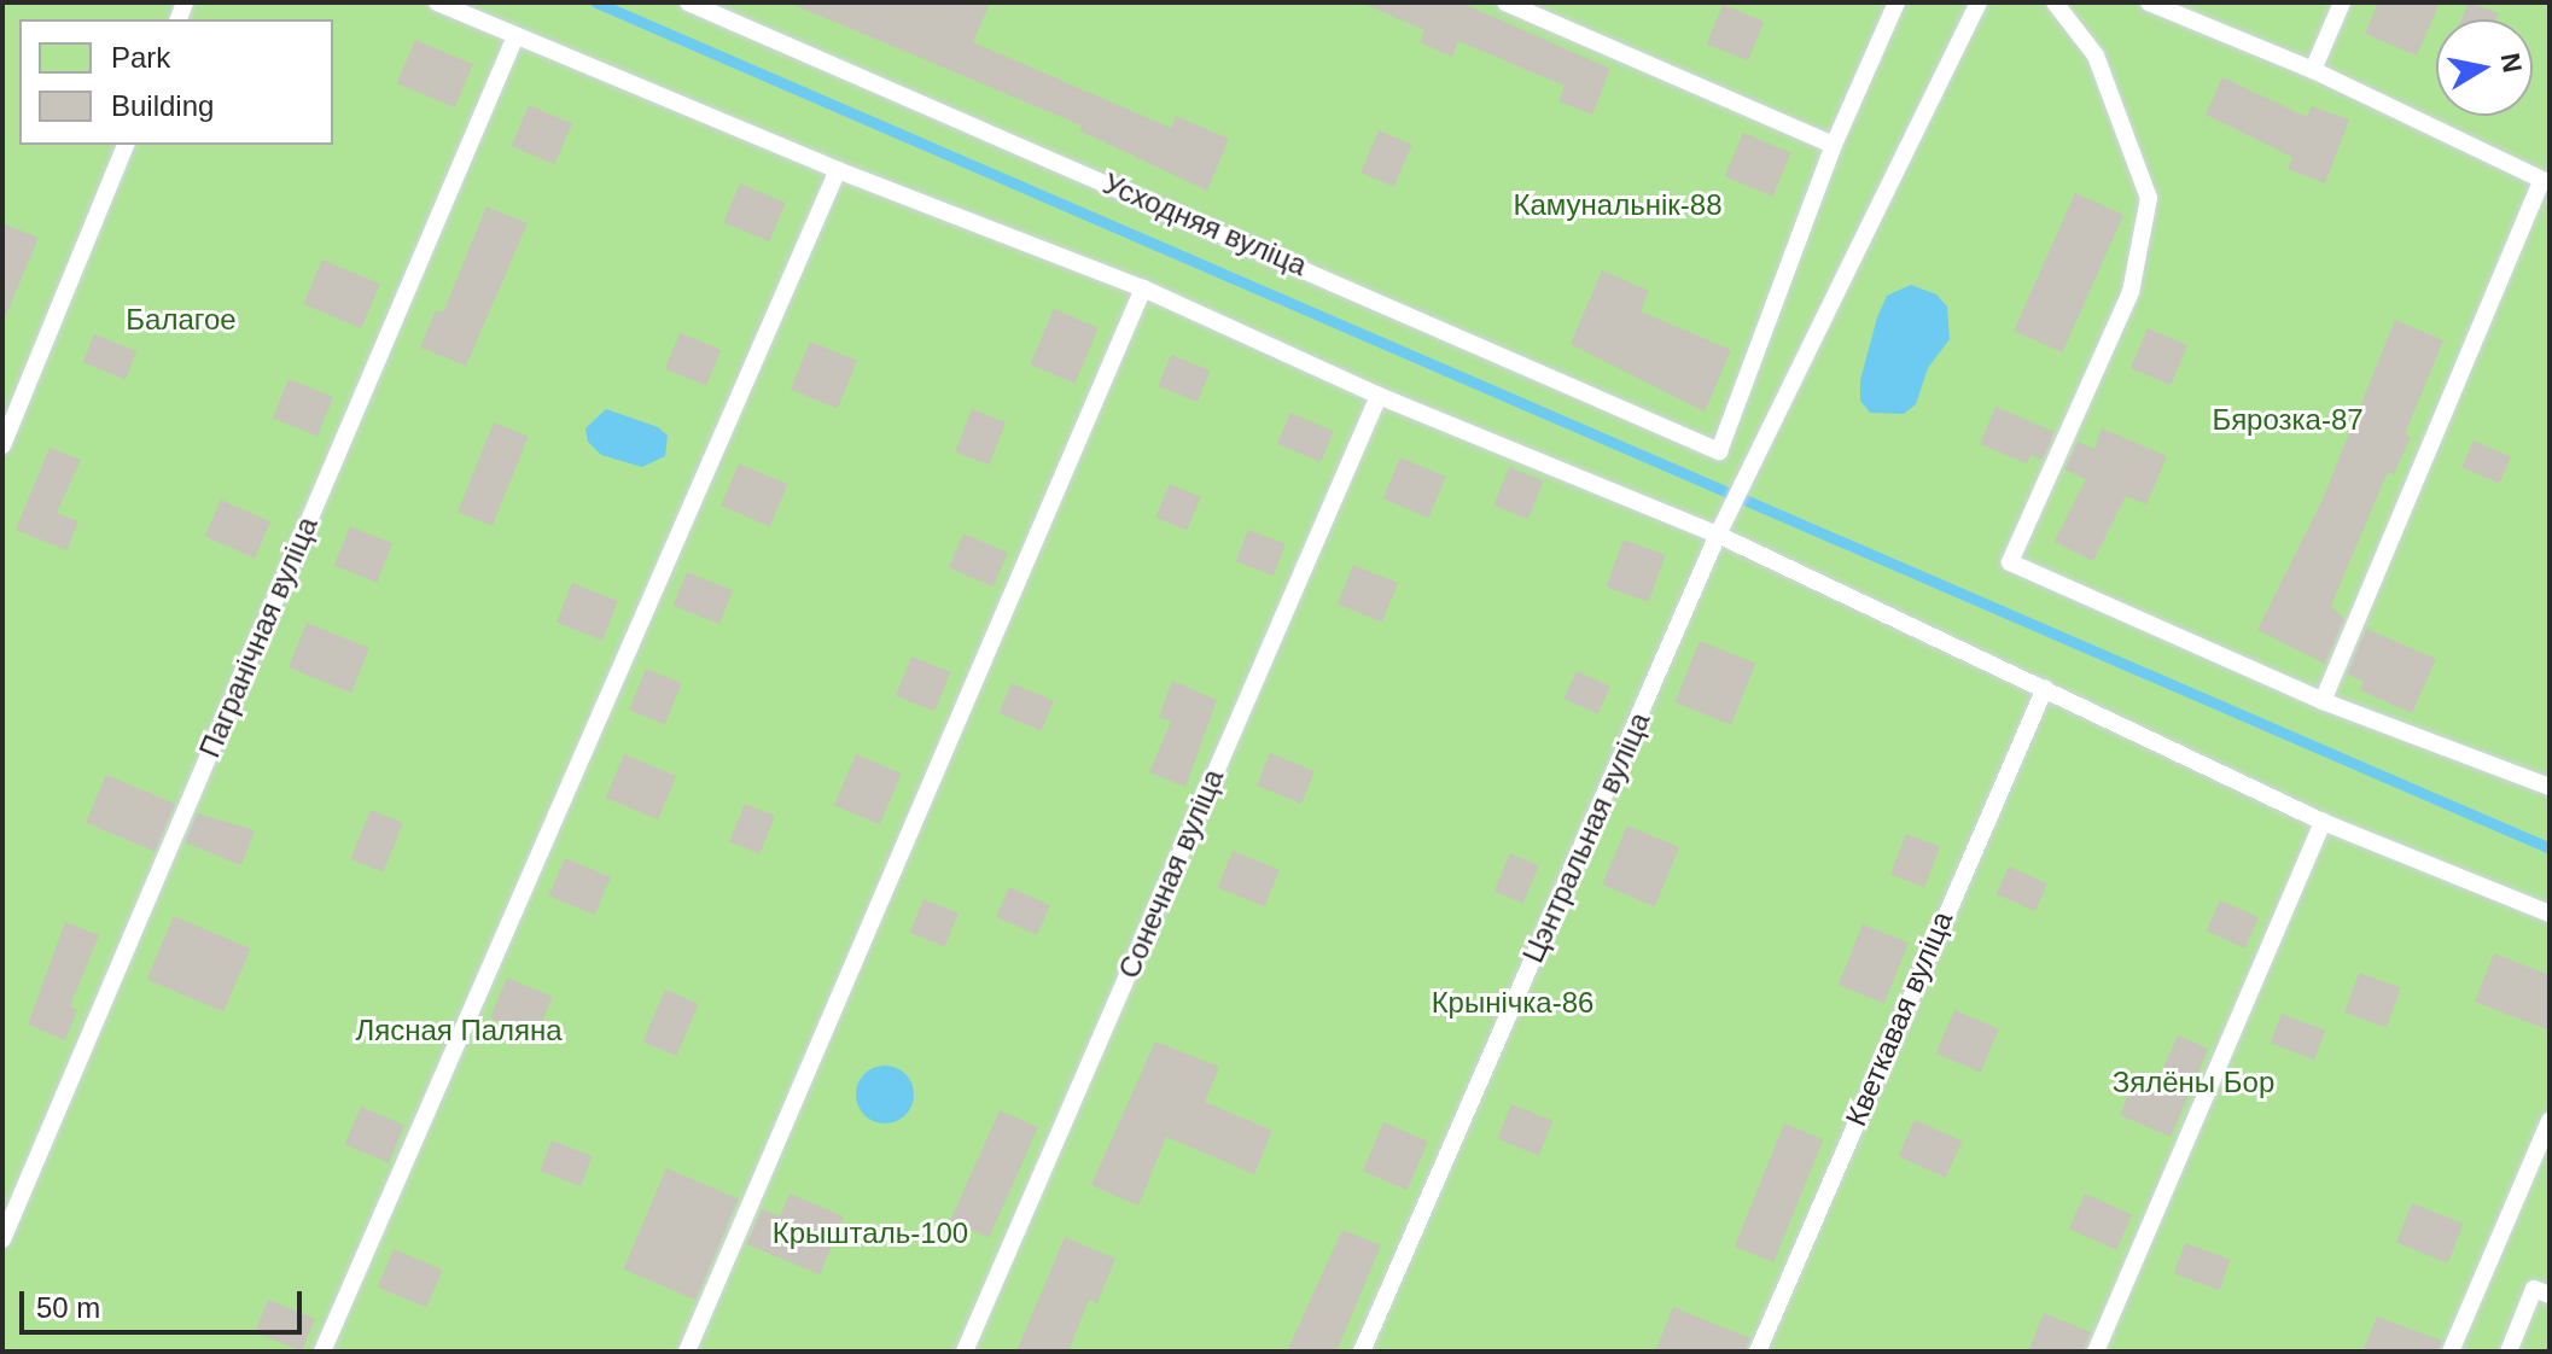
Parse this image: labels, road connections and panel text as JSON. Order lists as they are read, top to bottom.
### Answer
{
  "streets": {
    "lane": [
      "Усходняя вуліца",
      "Пагранічная вуліца",
      "Цэнтральная вуліца",
      "Сонечная вуліца",
      "Кветкавая вуліца"
    ]
  },
  "parks": [
    "Камунальнік-88",
    "Балагое",
    "Бярозка-87",
    "Крынічка-86",
    "Лясная Паляна",
    "Зялёны Бор",
    "Крышталь-100"
  ],
  "legend": ["Park", "Building"],
  "scale_bar": "50 m",
  "north": "right"
}
